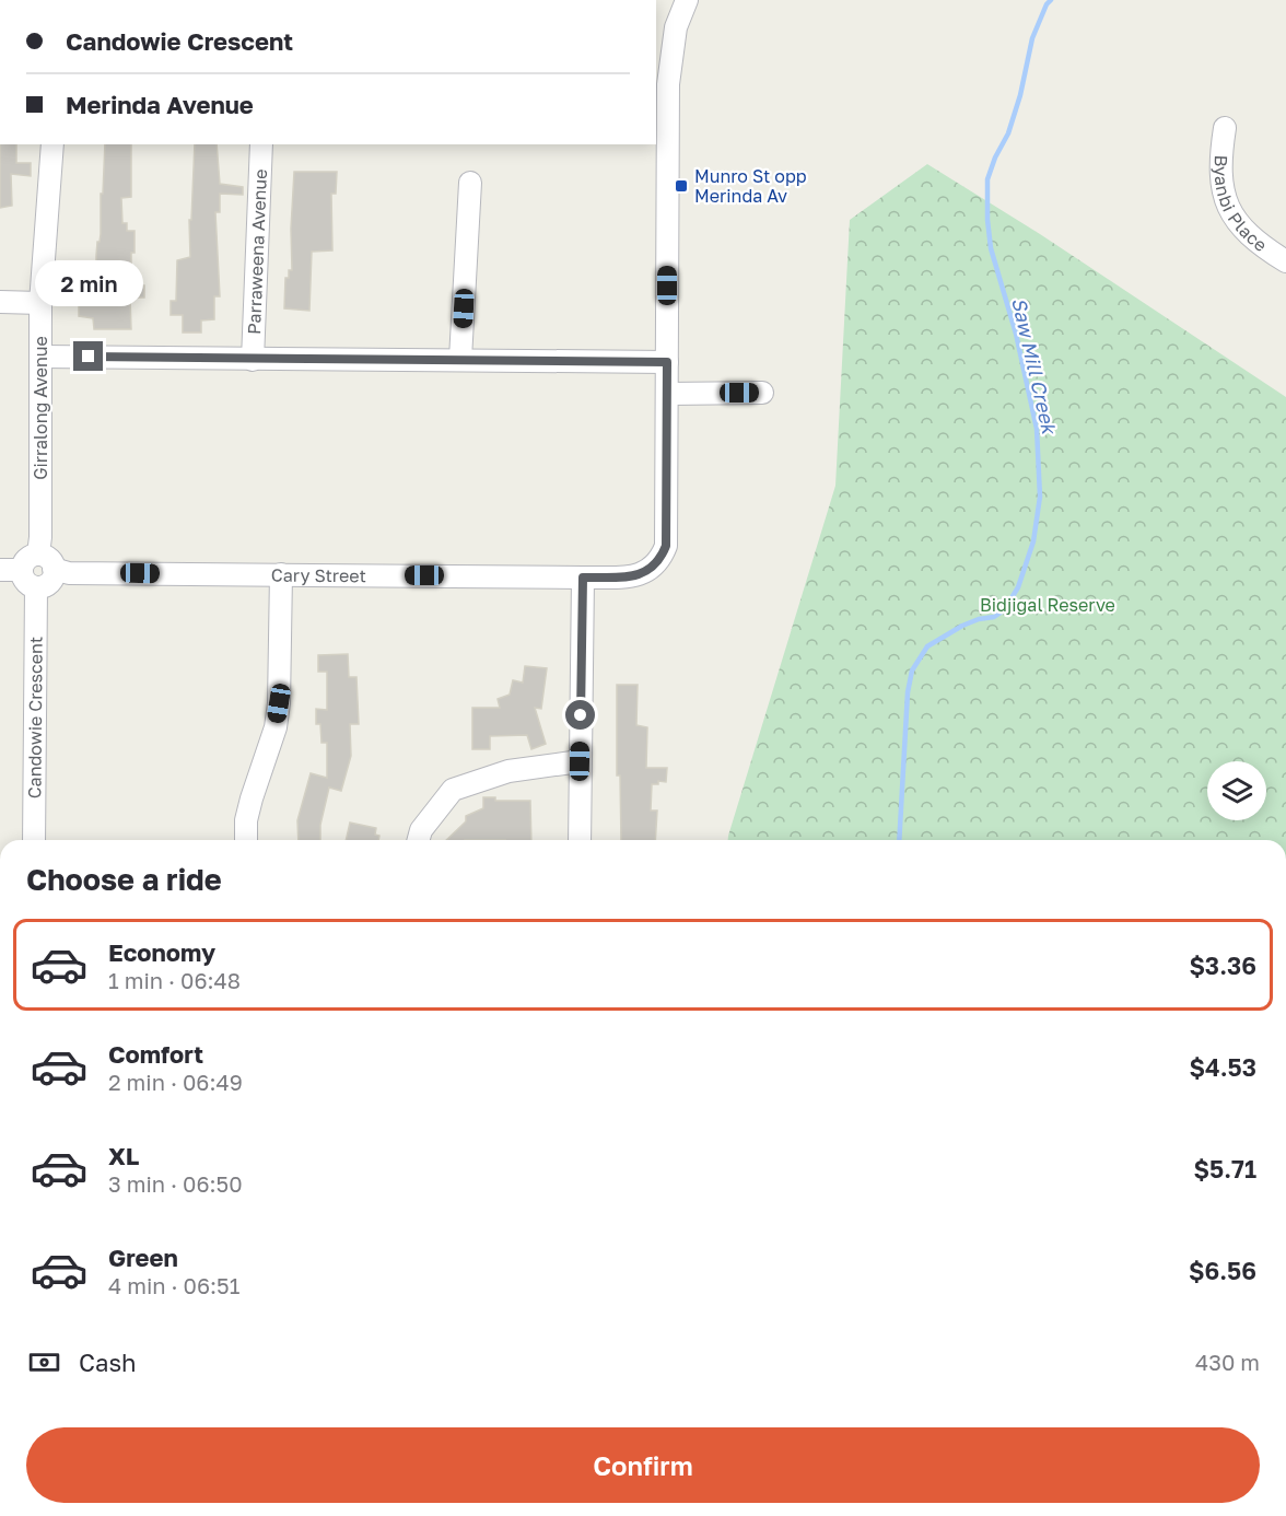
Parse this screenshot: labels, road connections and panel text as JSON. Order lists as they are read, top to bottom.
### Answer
{
  "streets": {
    "street": [
      "Byanbi Place",
      "Parraweena Avenue",
      "Girralong Avenue",
      "Cary Street",
      "Candowie Crescent"
    ]
  },
  "crossings": [
    ["Girralong Avenue", "Cary Street"]
  ],
  "water": ["Saw Mill Creek"],
  "parks": ["Bidjigal Reserve"],
  "places": {
    "transit": ["Munro St opp Merinda Av"]
  },
  "page": {
    "banner": ["Candowie Crescent", "Merinda Avenue"],
    "bubble": "2 min",
    "heading": "Choose a ride",
    "list": [
      {
        "name": "Economy",
        "note": "1 min · 06:48",
        "value": "$3.36"
      },
      {
        "name": "Comfort",
        "note": "2 min · 06:49",
        "value": "$4.53"
      },
      {
        "name": "XL",
        "note": "3 min · 06:50",
        "value": "$5.71"
      },
      {
        "name": "Green",
        "note": "4 min · 06:51",
        "value": "$6.56"
      }
    ],
    "pay": ["Cash", "430 m"],
    "buttons": "Confirm"
  }
}
